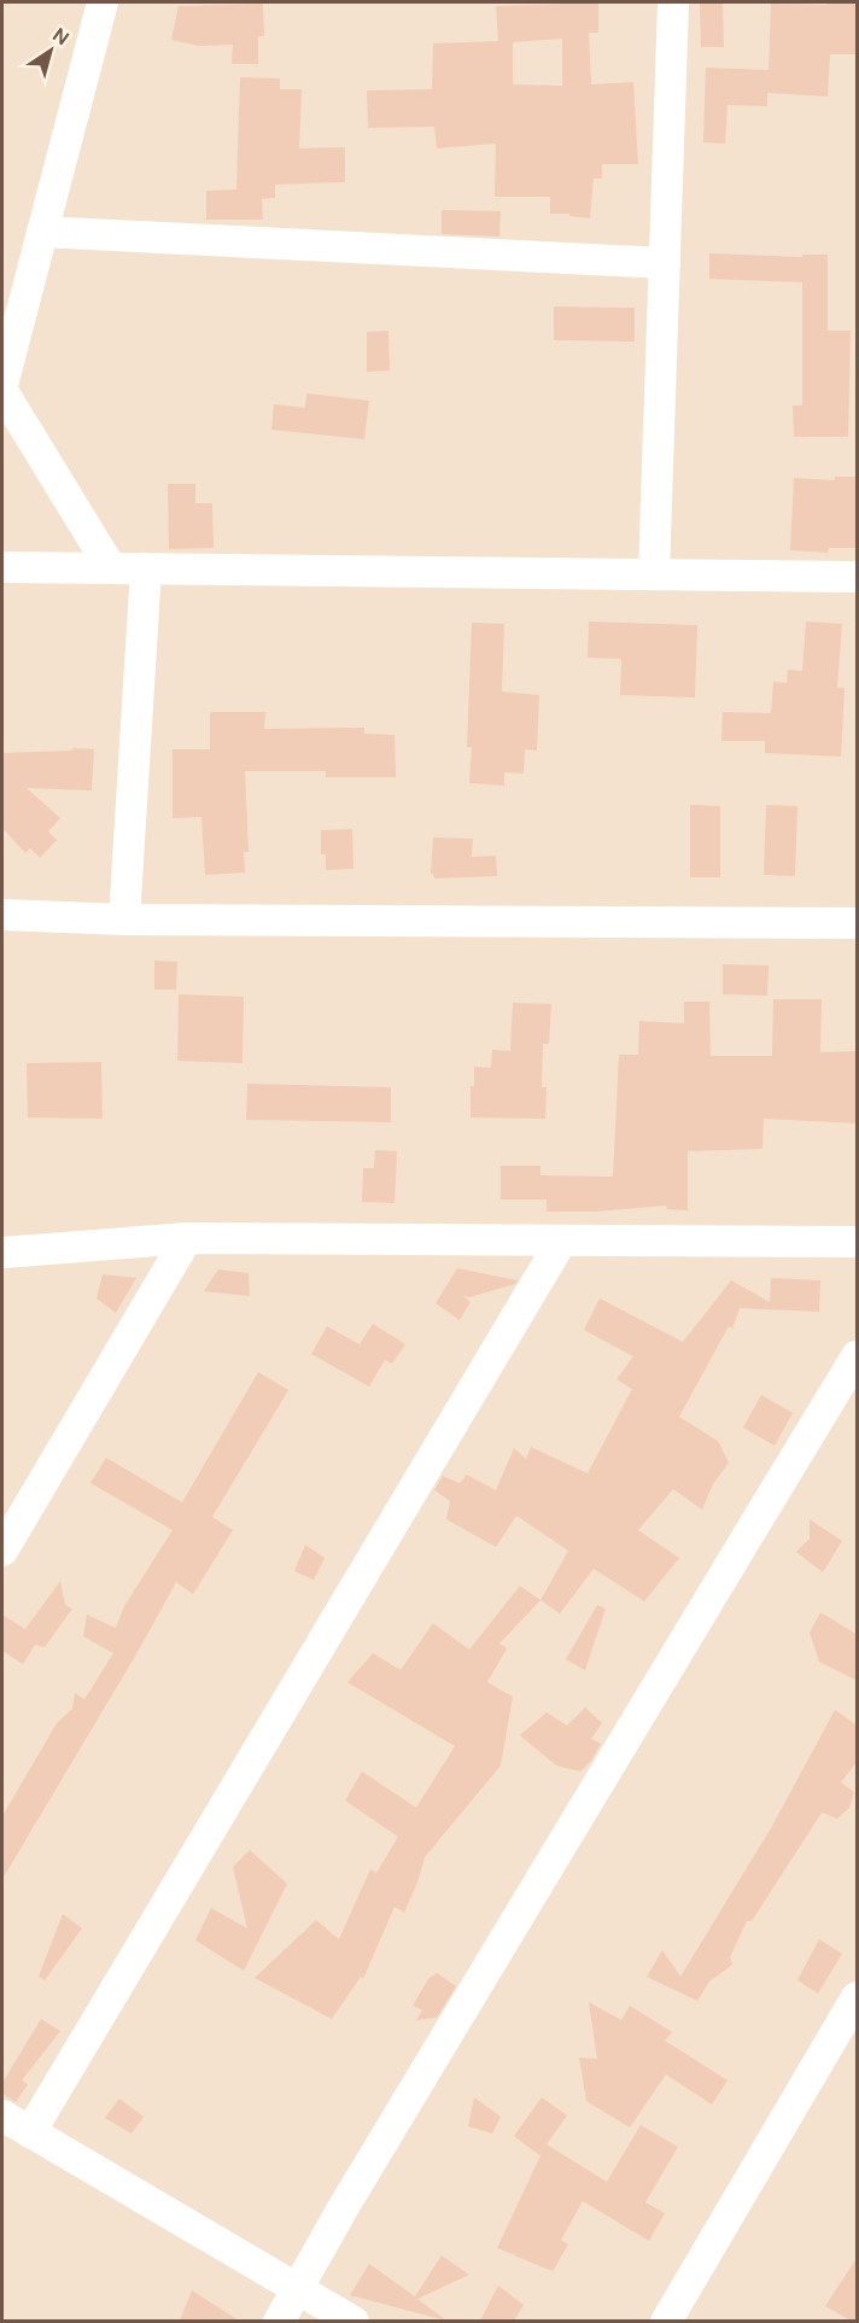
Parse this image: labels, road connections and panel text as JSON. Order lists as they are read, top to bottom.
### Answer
{
  "north": "top right"
}
